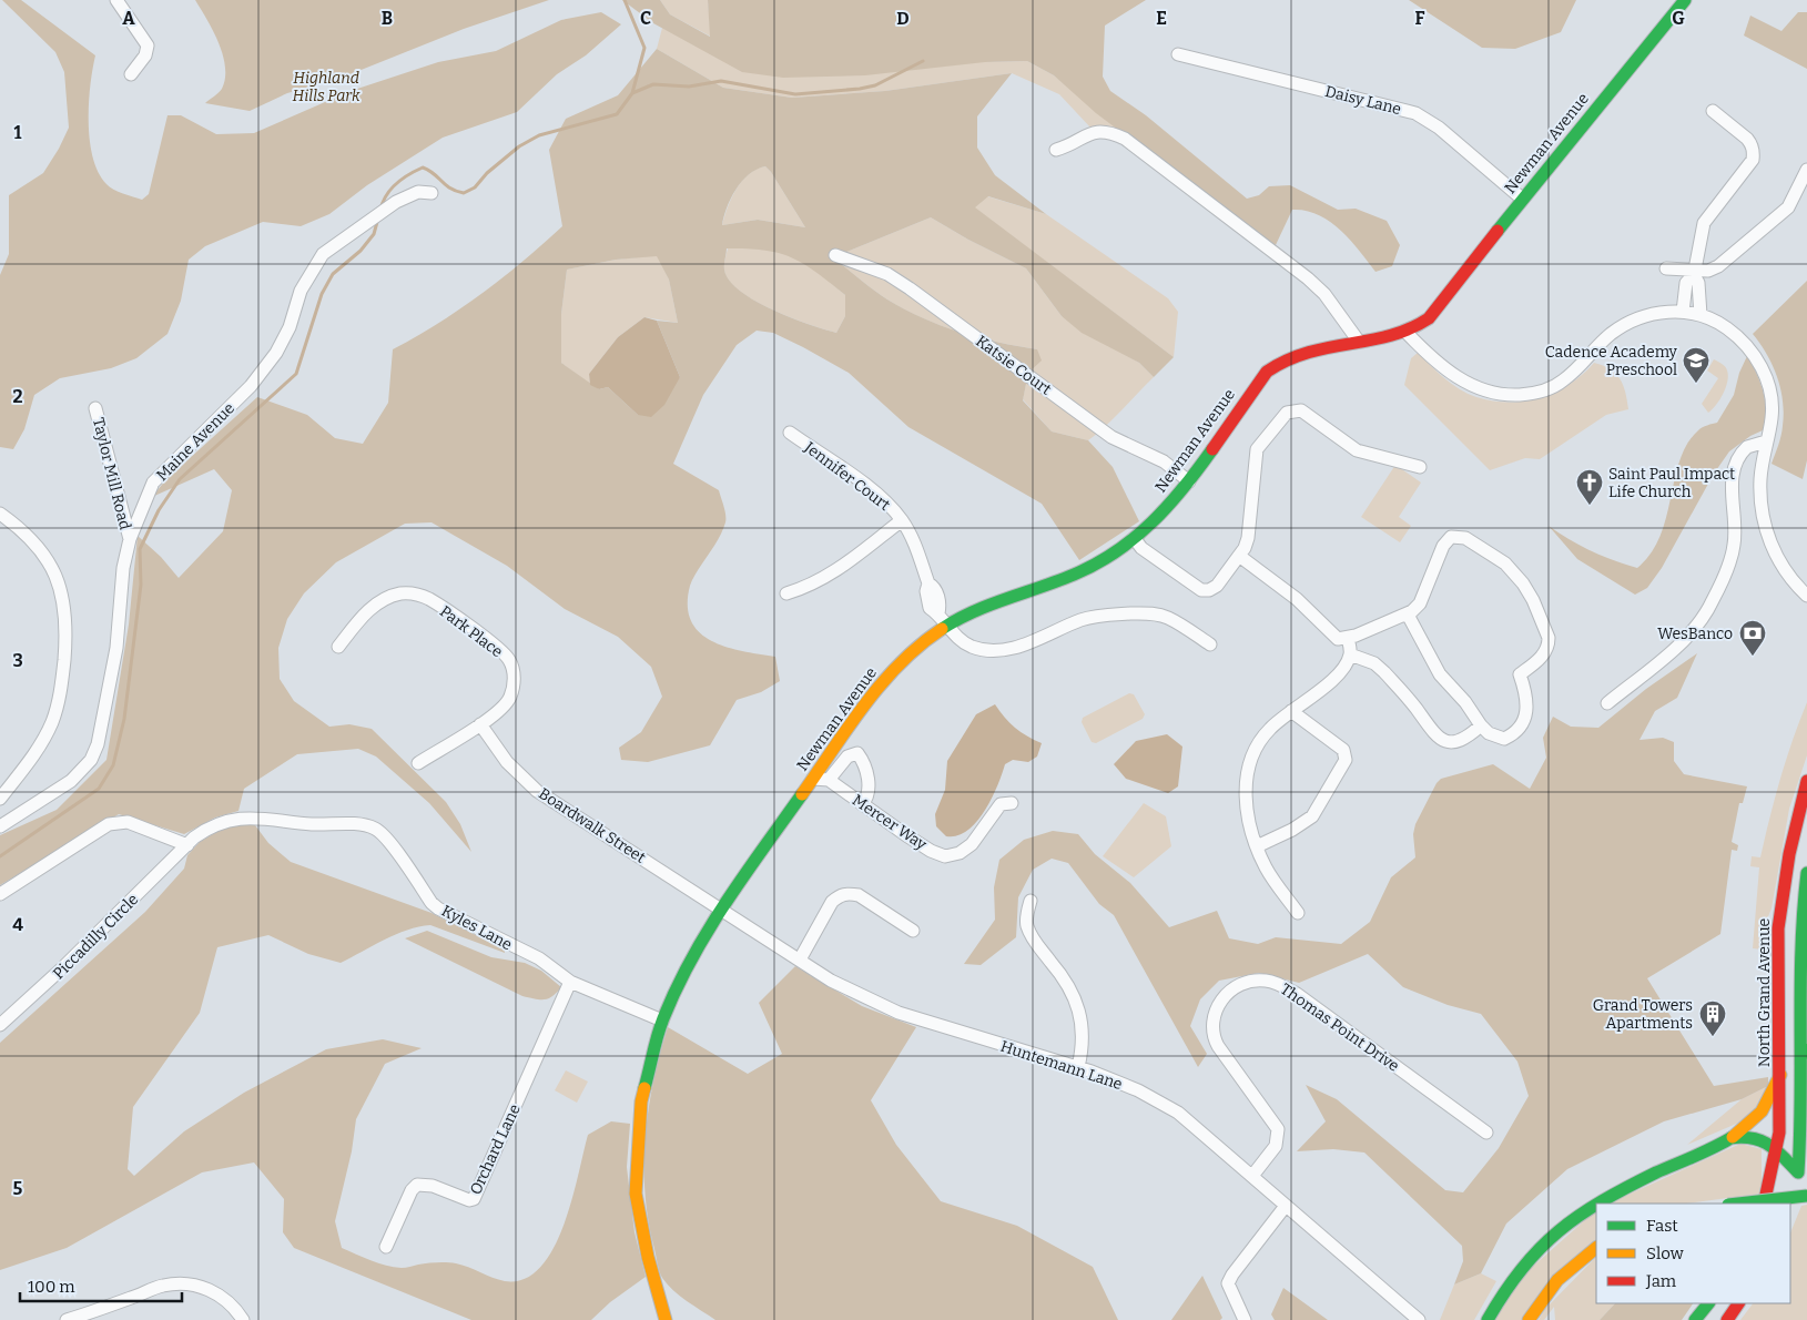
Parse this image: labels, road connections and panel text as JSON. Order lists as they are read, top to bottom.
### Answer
{
  "streets": {
    "main road": ["Newman Avenue", "North Grand Avenue"],
    "street": [
      "Daisy Lane",
      "Katsie Court",
      "Maine Avenue",
      "Taylor Mill Road",
      "Jennifer Court",
      "Park Place",
      "Mercer Way",
      "Boardwalk Street",
      "Kyles Lane",
      "Piccadilly Circle",
      "Thomas Point Drive",
      "Huntemann Lane",
      "Orchard Lane"
    ]
  },
  "crossings": [
    ["Daisy Lane", "Newman Avenue"],
    ["Newman Avenue", "Katsie Court"],
    ["Newman Avenue", "Jennifer Court"],
    ["Newman Avenue", "Mercer Way"],
    ["Newman Avenue", "Boardwalk Street"],
    ["Newman Avenue", "Kyles Lane"],
    ["Newman Avenue", "Huntemann Lane"],
    ["Maine Avenue", "Taylor Mill Road"],
    ["Park Place", "Boardwalk Street"],
    ["Boardwalk Street", "Huntemann Lane"],
    ["Kyles Lane", "Piccadilly Circle"],
    ["Kyles Lane", "Orchard Lane"],
    ["Thomas Point Drive", "Huntemann Lane"]
  ],
  "parks": ["Highland Hills Park"],
  "places": {
    "school or university": ["Cadence Academy Preschool"],
    "church": ["Saint Paul Impact Life Church"],
    "bank": ["WesBanco"],
    "building": ["Grand Towers Apartments"]
  },
  "legend": ["Fast", "Slow", "Jam"],
  "scale_bar": "100 m",
  "grid": {
    "columns": [
      "A",
      "B",
      "C",
      "D",
      "E",
      "F",
      "G"
    ],
    "rows": [
      "1",
      "2",
      "3",
      "4",
      "5"
    ]
  }
}
